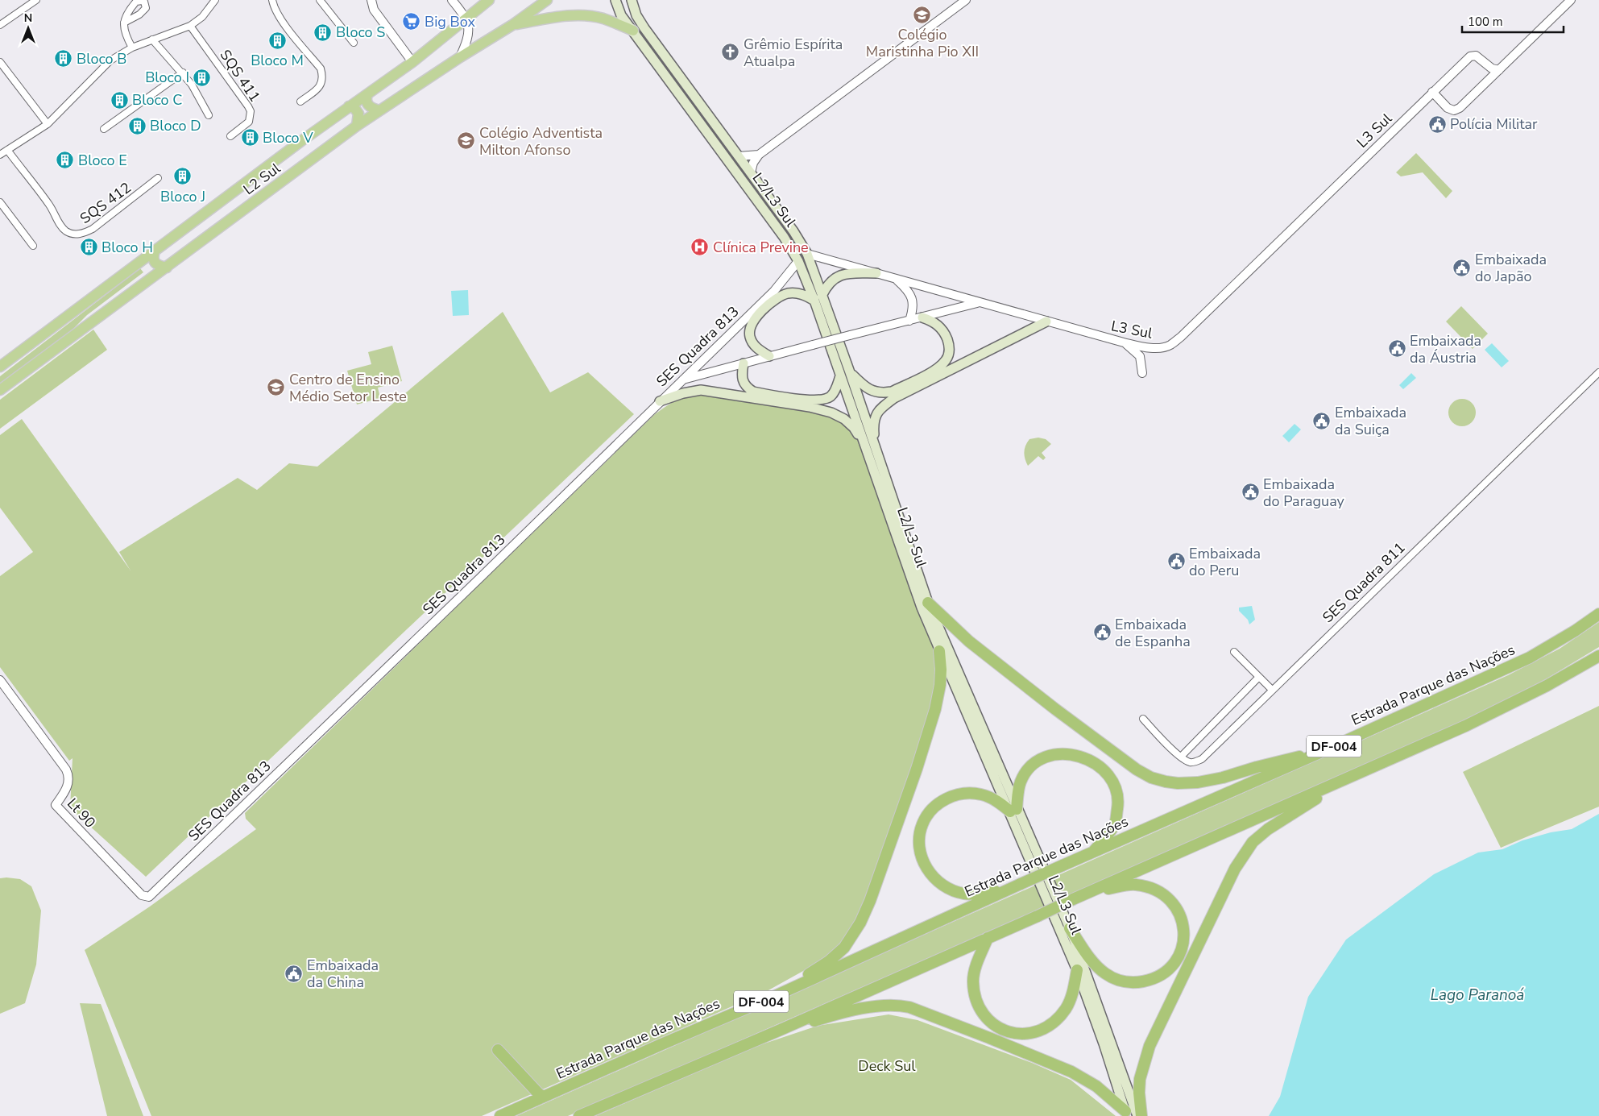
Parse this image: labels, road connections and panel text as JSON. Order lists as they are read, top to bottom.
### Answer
{
  "streets": {
    "highway": ["Estrada Parque das Nações", "DF-004"],
    "main road": ["L2 Sul", "L2/L3 Sul"],
    "street": [
      "SQS 411",
      "L3 Sul",
      "SQS 412",
      "SES Quadra 813",
      "SES Quadra 811",
      "Lt 90"
    ]
  },
  "crossings": [
    ["L3 Sul", "L2/L3 Sul"],
    ["L2/L3 Sul", "SES Quadra 813"],
    ["SES Quadra 813", "Lt 90"]
  ],
  "water": ["Lago Paranoá"],
  "parks": ["Deck Sul"],
  "places": {
    "school or university": ["Colégio Maristinha Pio XII", "Colégio Adventista Milton Afonso", "Centro de Ensino Médio Setor Leste"],
    "supermarket": ["Big Box"],
    "building": [
      "Bloco S",
      "Bloco M",
      "Bloco B",
      "Bloco I",
      "Bloco C",
      "Bloco D",
      "Bloco V",
      "Bloco E",
      "Bloco J",
      "Bloco H"
    ],
    "church": ["Grêmio Espírita Atualpa"],
    "public building": [
      "Polícia Militar",
      "Embaixada do Japão",
      "Embaixada da Áustria",
      "Embaixada da Suiça",
      "Embaixada do Paraguay",
      "Embaixada do Peru",
      "Embaixada de Espanha",
      "Embaixada da China"
    ],
    "hospital": ["Clínica Previne"]
  },
  "scale_bar": "100 m",
  "north": "top"
}
